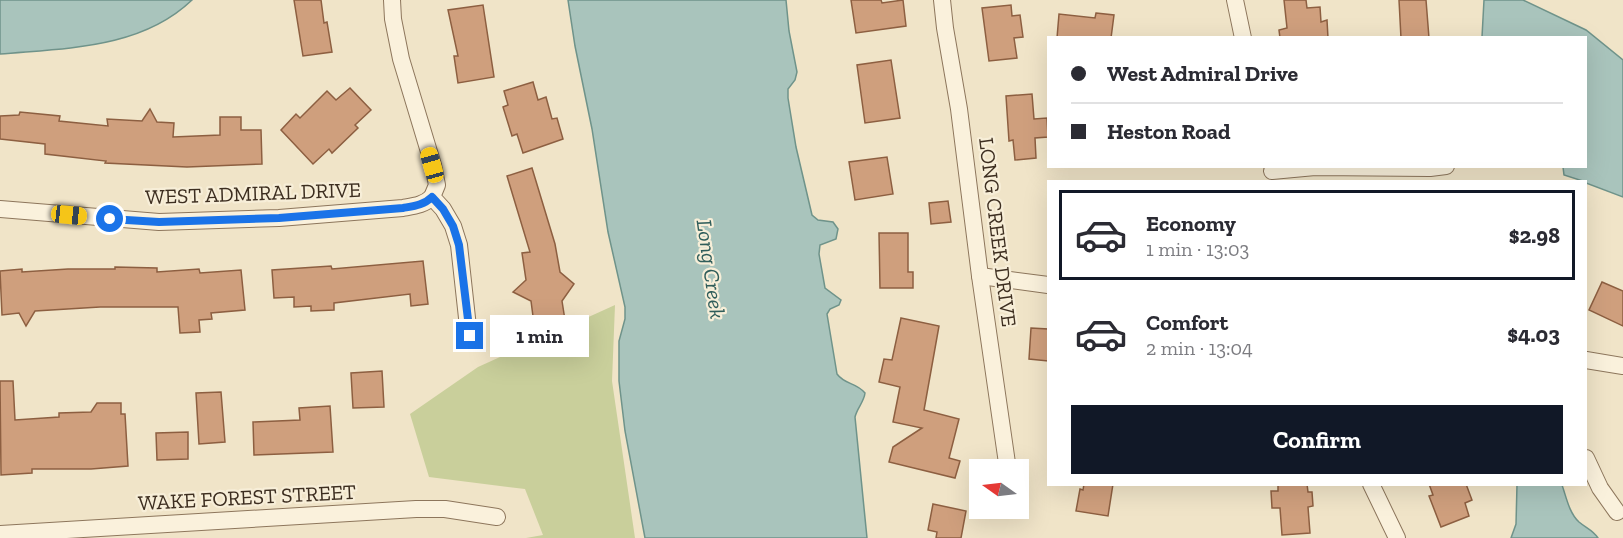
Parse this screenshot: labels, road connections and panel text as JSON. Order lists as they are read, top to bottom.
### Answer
{
  "streets": {
    "street": ["WEST ADMIRAL DRIVE", "LONG CREEK DRIVE", "WAKE FOREST STREET"]
  },
  "water": ["Long Creek"],
  "north": "left",
  "page": {
    "banner": ["West Admiral Drive", "Heston Road"],
    "list": [
      {
        "name": "Economy",
        "note": "1 min · 13:03",
        "value": "$2.98"
      },
      {
        "name": "Comfort",
        "note": "2 min · 13:04",
        "value": "$4.03"
      }
    ],
    "bubble": "1 min",
    "buttons": "Confirm"
  }
}
